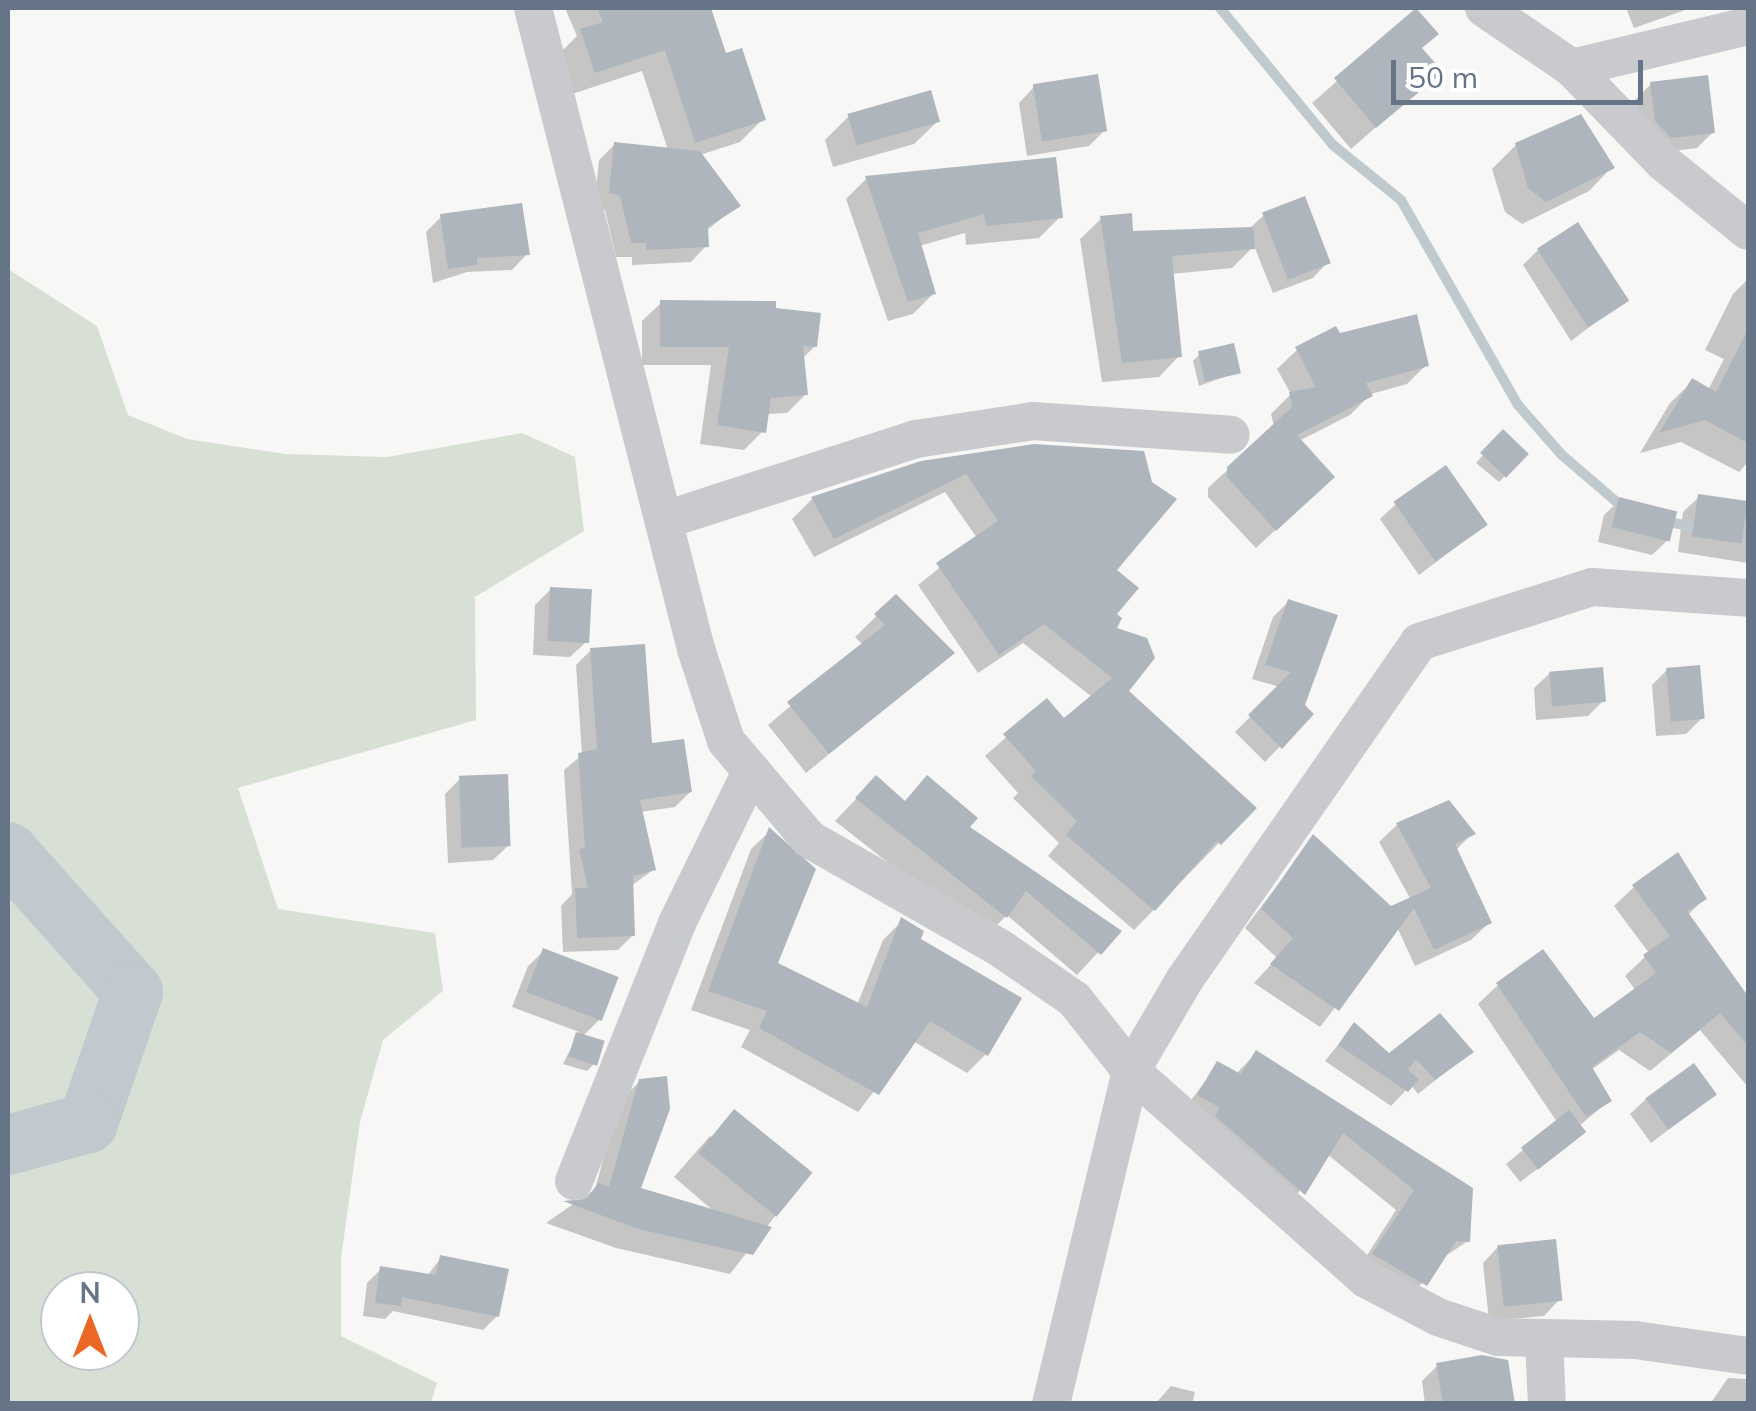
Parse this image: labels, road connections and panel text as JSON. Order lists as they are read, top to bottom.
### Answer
{
  "scale_bar": "50 m",
  "north": "top"
}
